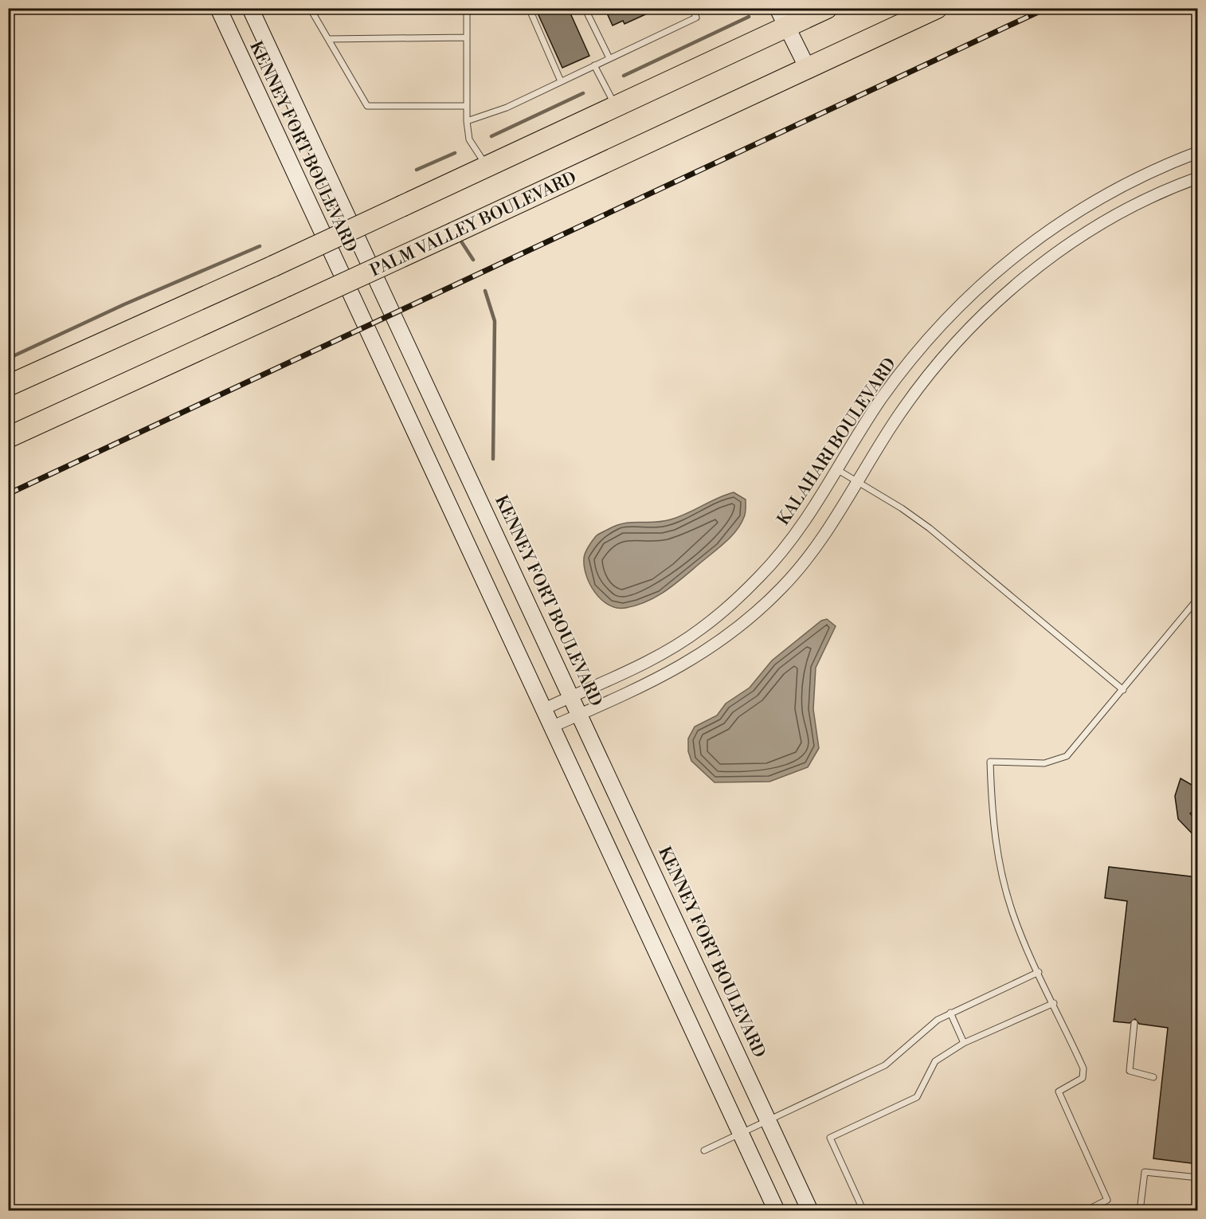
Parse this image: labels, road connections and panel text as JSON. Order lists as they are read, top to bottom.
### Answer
{
  "streets": {
    "highway": ["PALM VALLEY BOULEVARD"],
    "main road": ["KENNEY FORT BOULEVARD"],
    "street": ["KALAHARI BOULEVARD"]
  },
  "crossings": [
    ["KENNEY FORT BOULEVARD", "KALAHARI BOULEVARD"]
  ]
}
